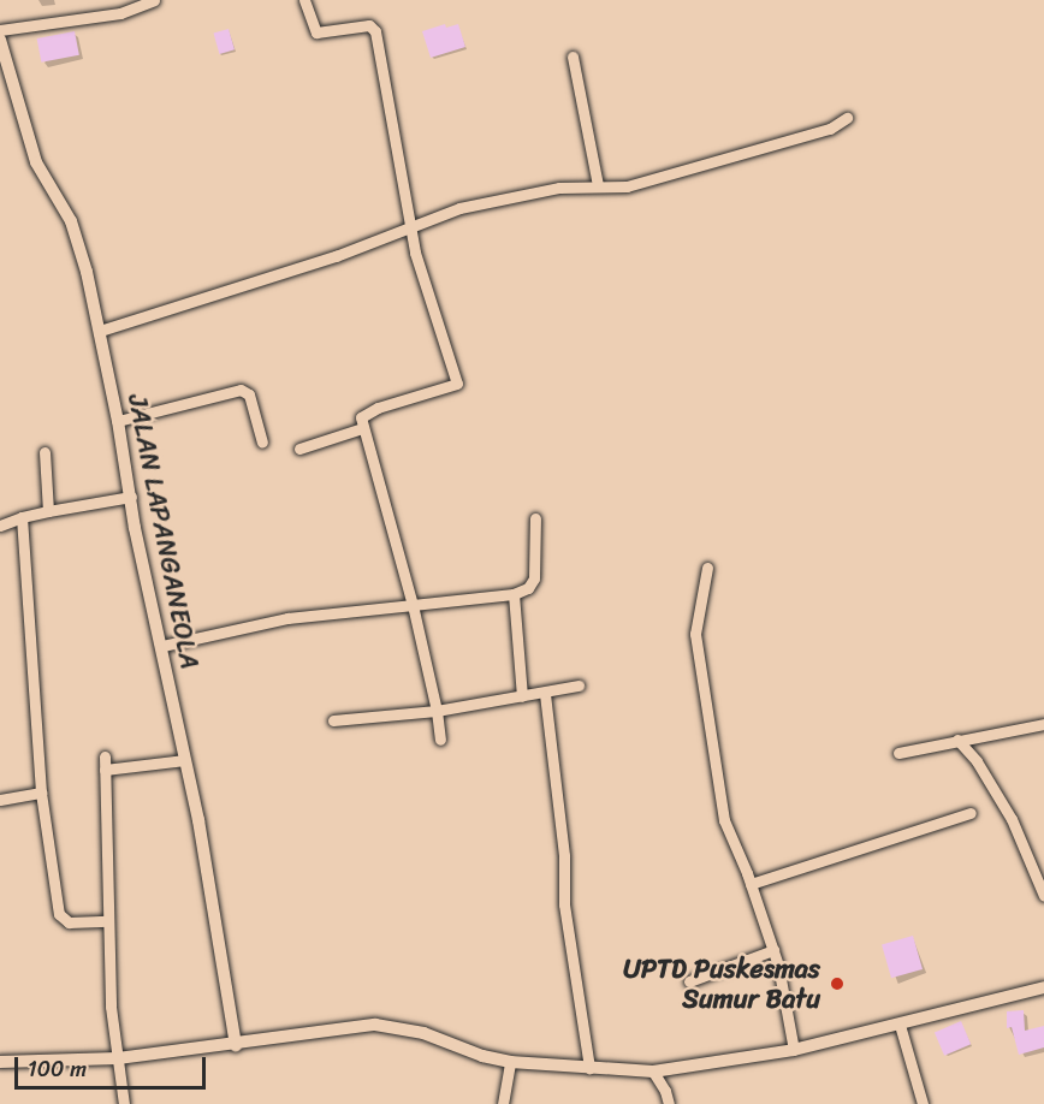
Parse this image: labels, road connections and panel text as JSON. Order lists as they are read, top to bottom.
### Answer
{
  "streets": {
    "street": ["JALAN LAPANGANEOLA"]
  },
  "places": ["UPTD Puskesmas Sumur Batu"],
  "scale_bar": "100 m"
}
